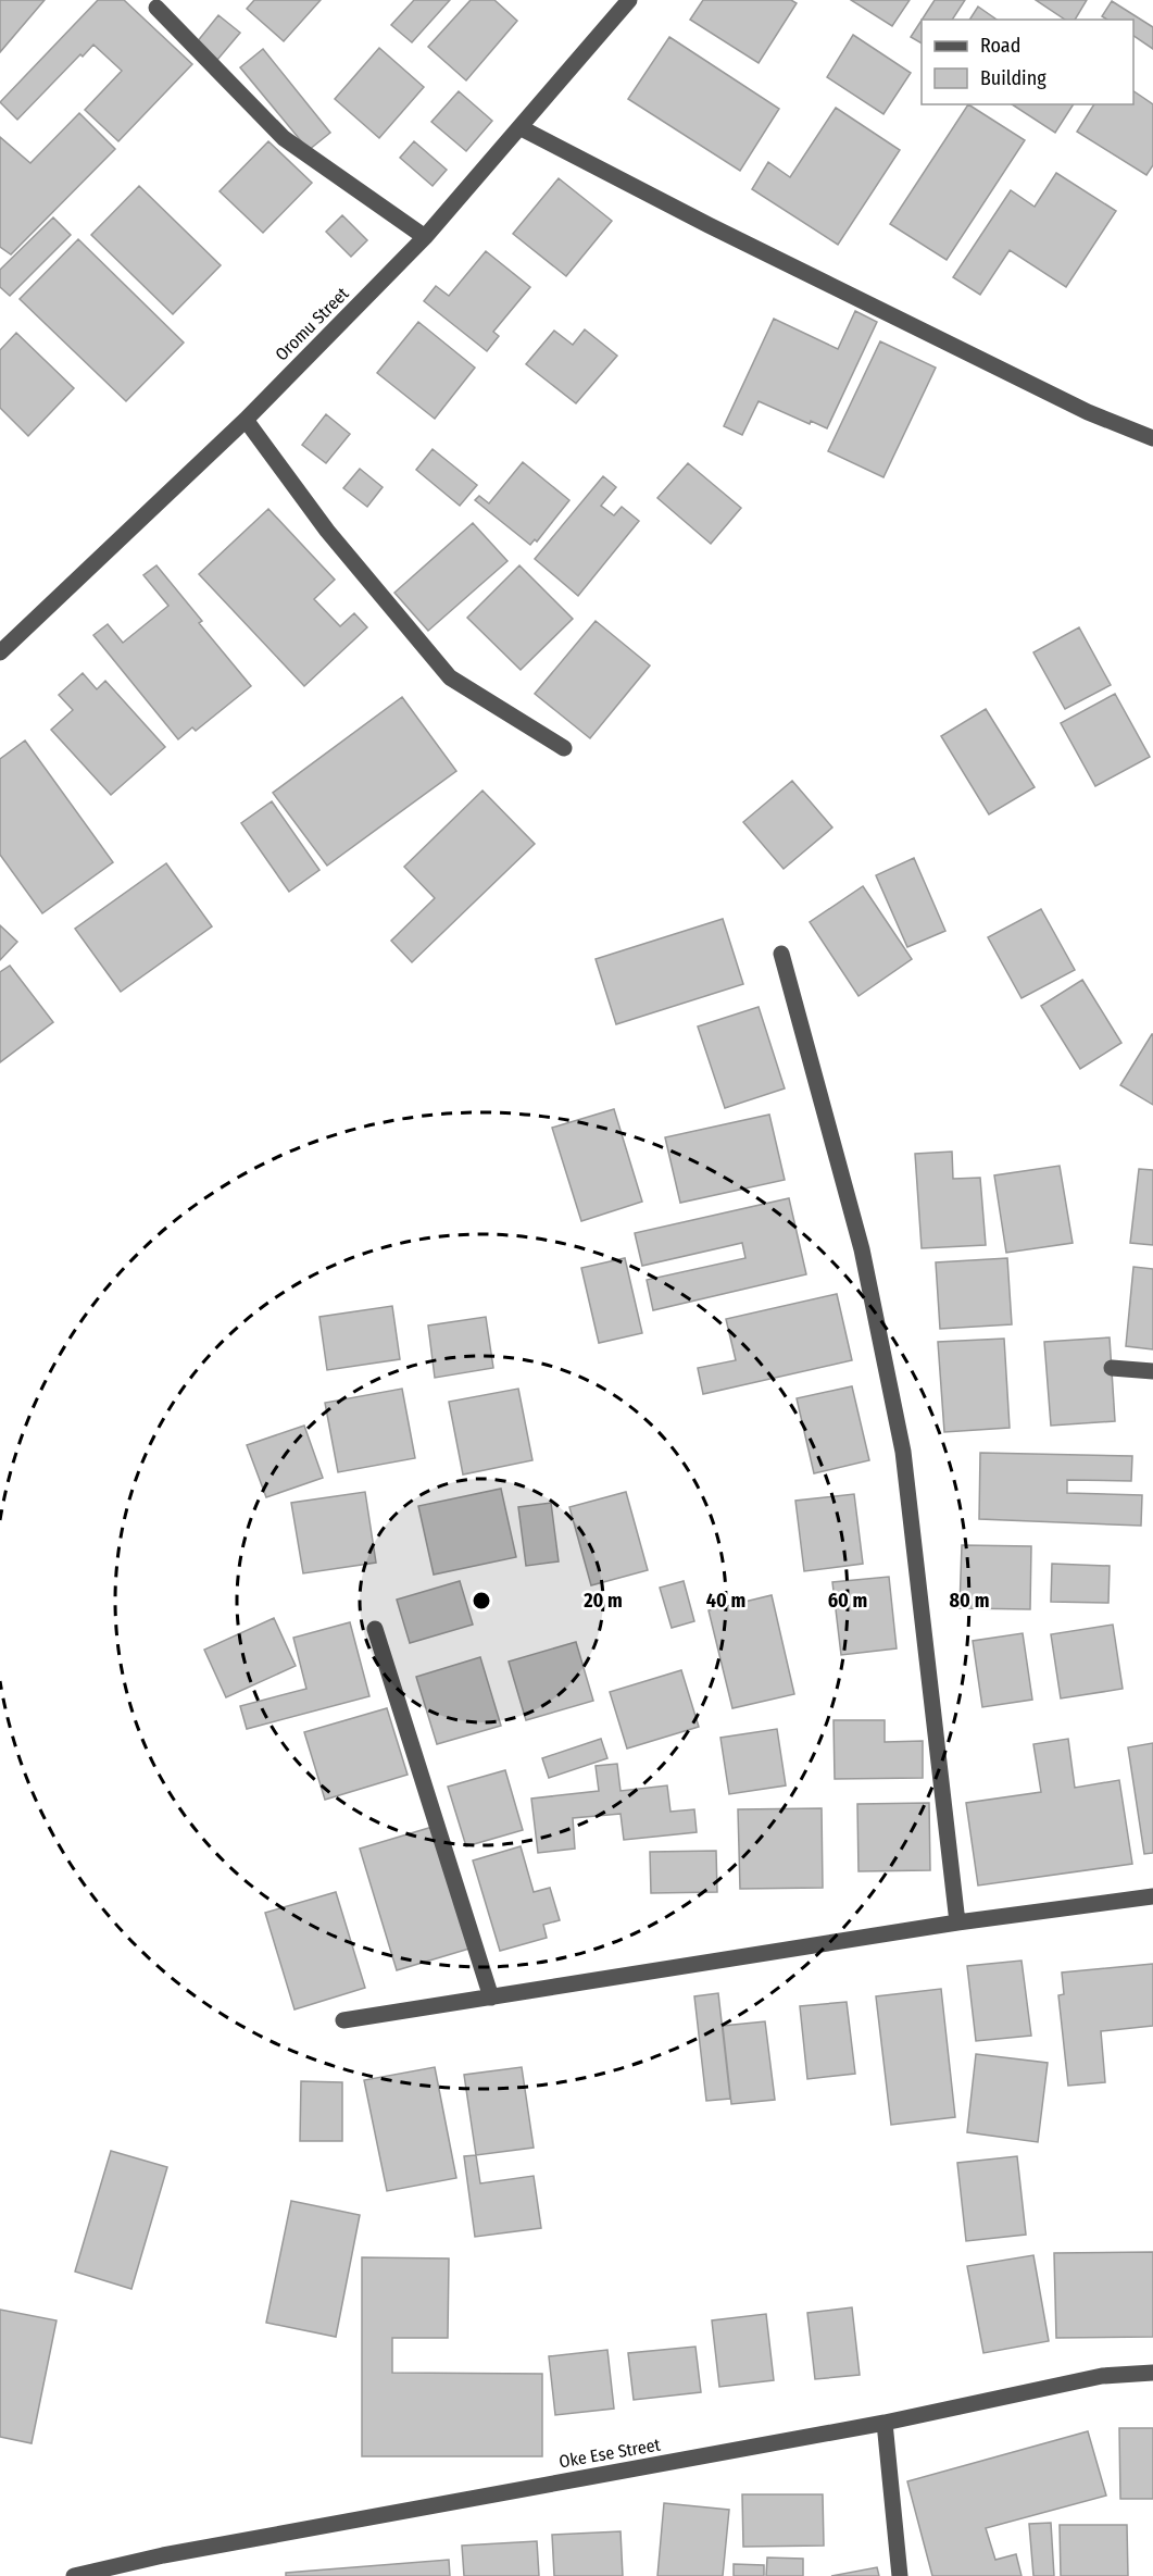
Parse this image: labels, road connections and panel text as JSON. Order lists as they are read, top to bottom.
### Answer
{
  "streets": {
    "street": ["Oromu Street", "Oke Ese Street"]
  },
  "legend": ["Road", "Building"],
  "rings": [
    "20 m",
    "40 m",
    "60 m",
    "80 m"
  ]
}
